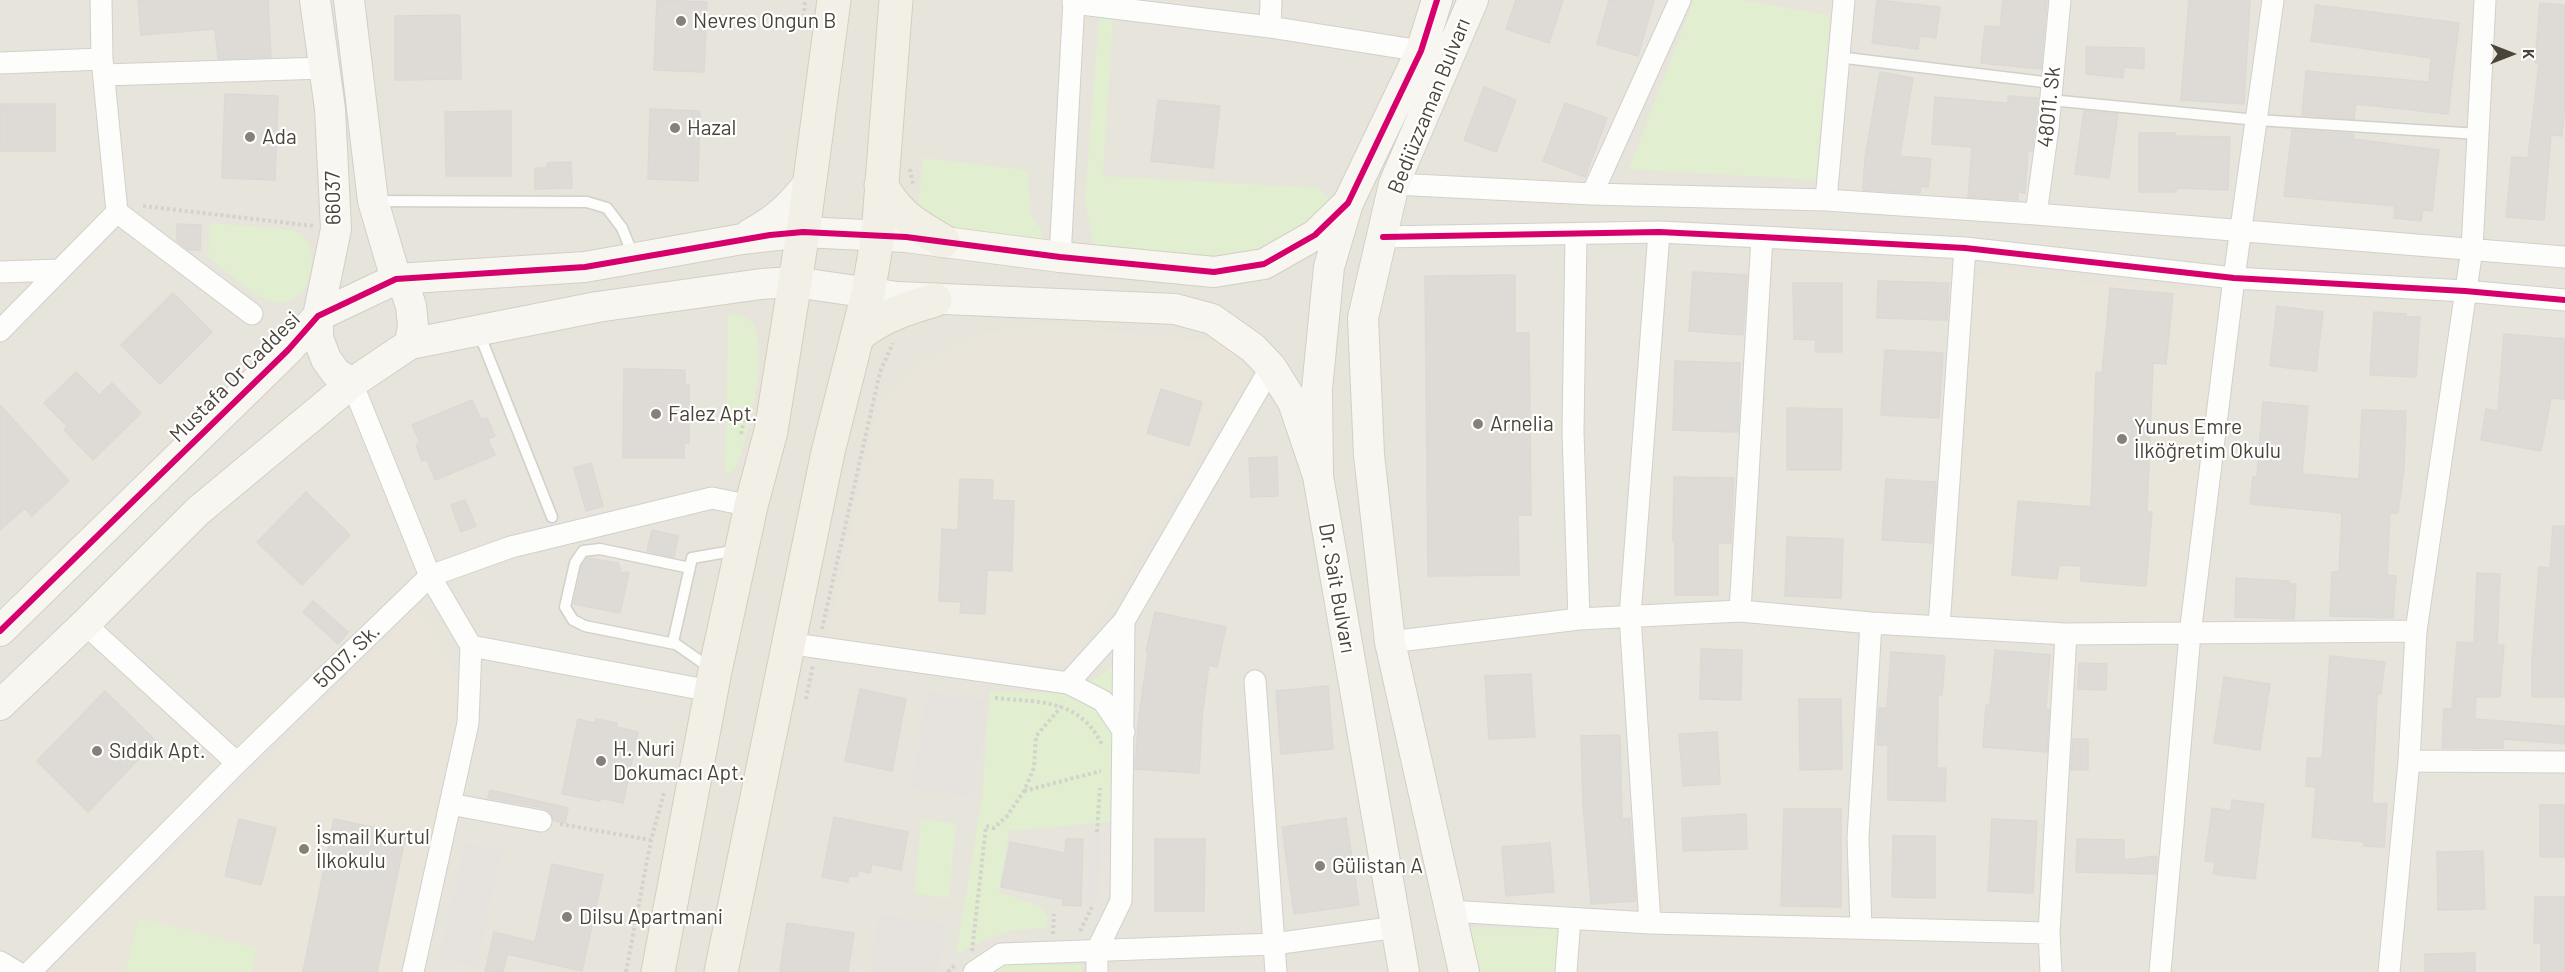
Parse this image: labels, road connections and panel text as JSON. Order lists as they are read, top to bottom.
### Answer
{
  "streets": {
    "street": [
      "Bediüzzaman Bulvarı",
      "48011. Sk",
      "66037",
      "Mustafa Or Caddesi",
      "Dr. Sait Bulvarı",
      "5007. Sk."
    ]
  },
  "crossings": [
    ["Bediüzzaman Bulvarı", "Mustafa Or Caddesi"],
    ["Bediüzzaman Bulvarı", "Dr. Sait Bulvarı"],
    ["66037", "Mustafa Or Caddesi"],
    ["Mustafa Or Caddesi", "Dr. Sait Bulvarı"]
  ],
  "places": [
    "Nevres Ongun B",
    "Hazal",
    "Ada",
    "Falez Apt.",
    "Arnelia",
    "Yunus Emre İlköğretim Okulu",
    "Sıddık Apt.",
    "H. Nuri Dokumacı Apt.",
    "İsmail Kurtul İlkokulu",
    "Gülistan A",
    "Dilsu Apartmani"
  ],
  "north": "right"
}
